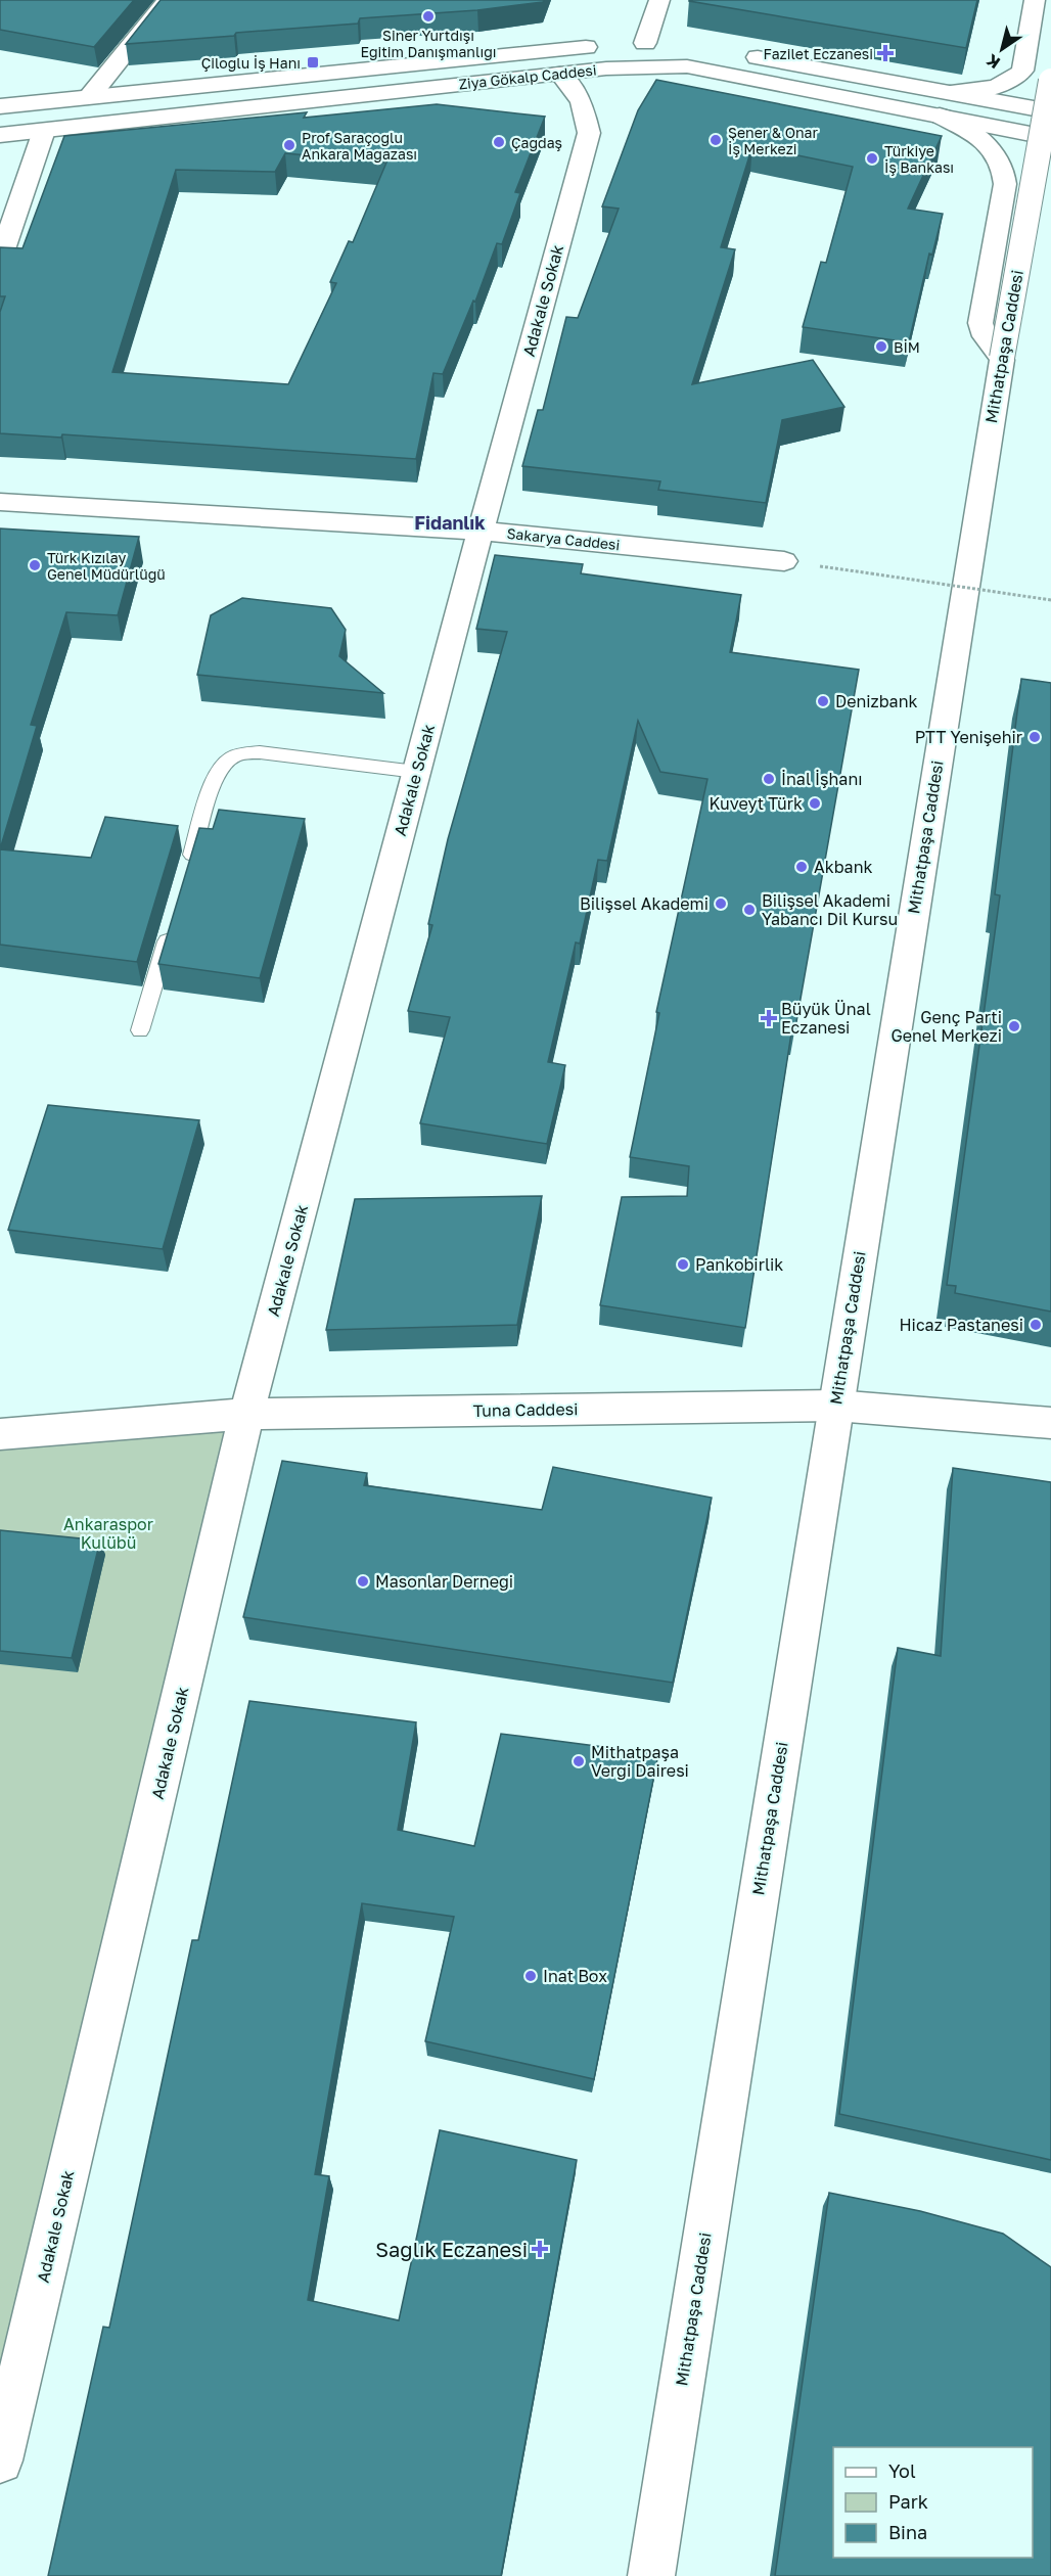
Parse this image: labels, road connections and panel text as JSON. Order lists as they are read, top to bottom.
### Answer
{
  "streets": {
    "main road": [
      "Ziya Gökalp Caddesi",
      "Adakale Sokak",
      "Mithatpaşa Caddesi",
      "Sakarya Caddesi",
      "Tuna Caddesi"
    ]
  },
  "crossings": [
    ["Ziya Gökalp Caddesi", "Adakale Sokak"],
    ["Adakale Sokak", "Sakarya Caddesi"],
    ["Adakale Sokak", "Tuna Caddesi"],
    ["Mithatpaşa Caddesi", "Tuna Caddesi"]
  ],
  "districts": ["Fidanlık"],
  "parks": ["Ankaraspor Kulübü"],
  "places": {
    "other": [
      "Siner Yurtdışı Eğitim Danışmanlığı",
      "Şener & Onar İş Merkezi",
      "Çağdaş",
      "Prof Saraçoğlu Ankara Mağazası",
      "Türkiye İş Bankası",
      "BİM",
      "Türk Kızılay Genel Müdürlüğü",
      "Denizbank",
      "PTT Yenişehir",
      "İnal İşhanı",
      "Kuveyt Türk",
      "Akbank",
      "Bilişsel Akademi",
      "Bilişsel Akademi Yabancı Dil Kursu",
      "Genç Parti Genel Merkezi",
      "Pankobirlik",
      "Hicaz Pastanesi",
      "Masonlar Derneği",
      "Mithatpaşa Vergi Dairesi",
      "Inat Box"
    ],
    "health": ["Fazilet Eczanesi", "Büyük Ünal Eczanesi", "Sağlık Eczanesi"],
    "transit": ["Çiloğlu İş Hanı"]
  },
  "legend": ["Yol", "Park", "Bina"],
  "north": "bottom left"
}
